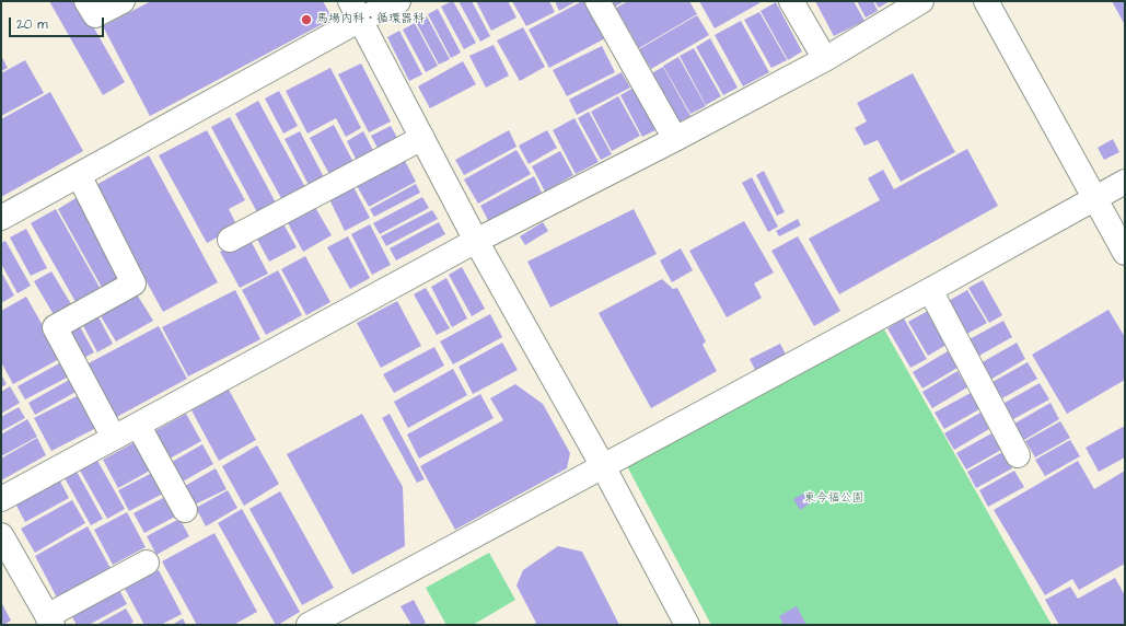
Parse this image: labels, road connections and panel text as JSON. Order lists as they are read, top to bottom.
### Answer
{
  "parks": ["東今福公園"],
  "places": ["馬場内科・循環器科"],
  "scale_bar": "20 m"
}
